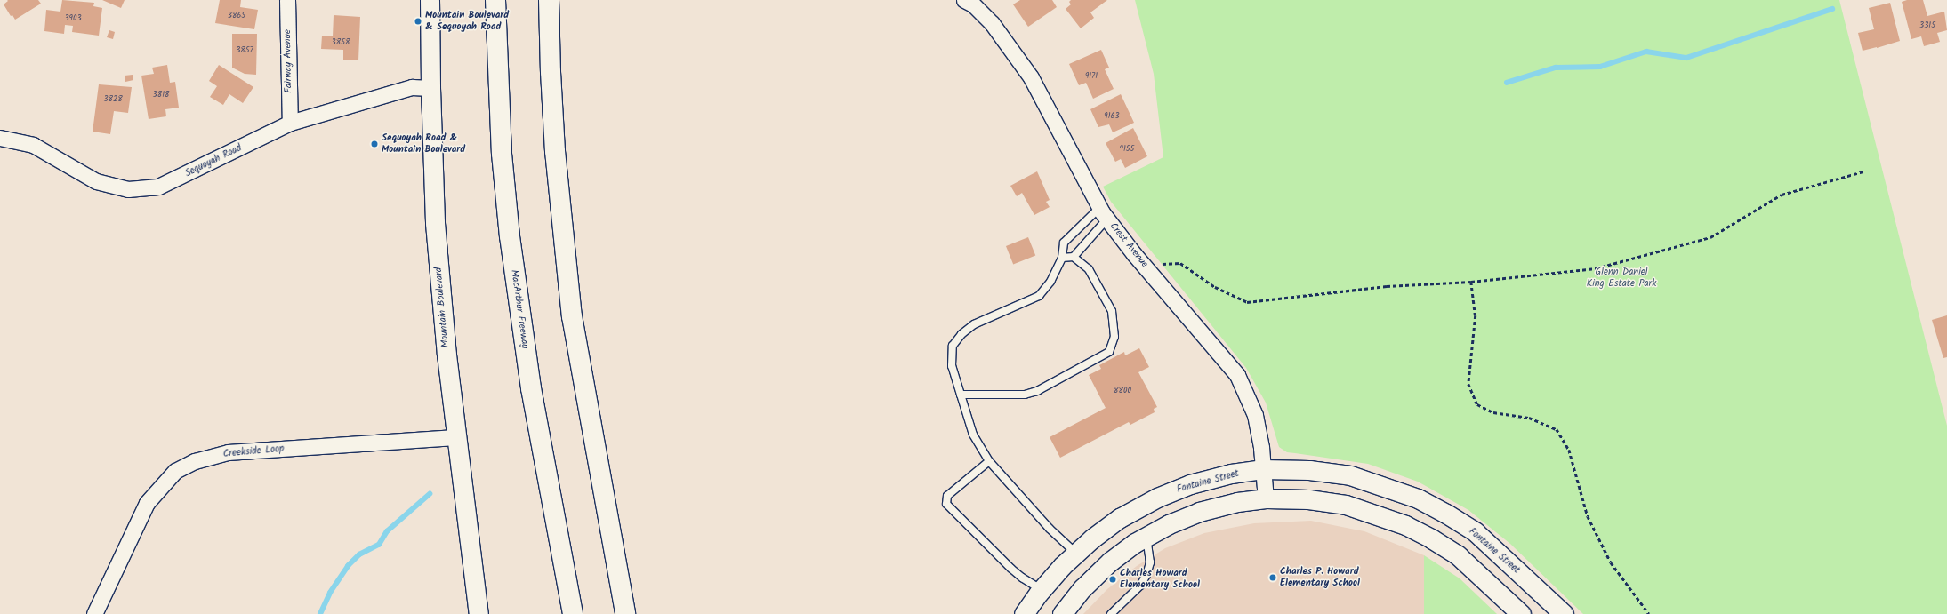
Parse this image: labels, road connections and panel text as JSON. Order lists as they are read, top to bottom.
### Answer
{
  "streets": {
    "highway": ["MacArthur Freeway"],
    "street": [
      "Fairway Avenue",
      "Sequoyah Road",
      "Crest Avenue",
      "Mountain Boulevard",
      "Creekside Loop",
      "Fontaine Street"
    ]
  },
  "crossings": [
    ["Fairway Avenue", "Sequoyah Road"],
    ["Sequoyah Road", "Mountain Boulevard"],
    ["Crest Avenue", "Fontaine Street"],
    ["Mountain Boulevard", "Creekside Loop"]
  ],
  "parks": ["Glenn Daniel King Estate Park"],
  "places": [
    "Mountain Boulevard & Sequoyah Road",
    "Sequoyah Road & Mountain Boulevard",
    "Charles P. Howard Elementary School",
    "Charles Howard Elementary School"
  ],
  "house_numbers": [
    "3865",
    "3903",
    "3315",
    "3858",
    "3857",
    "9171",
    "3818",
    "3828",
    "9163",
    "9155",
    "8800"
  ]
}
